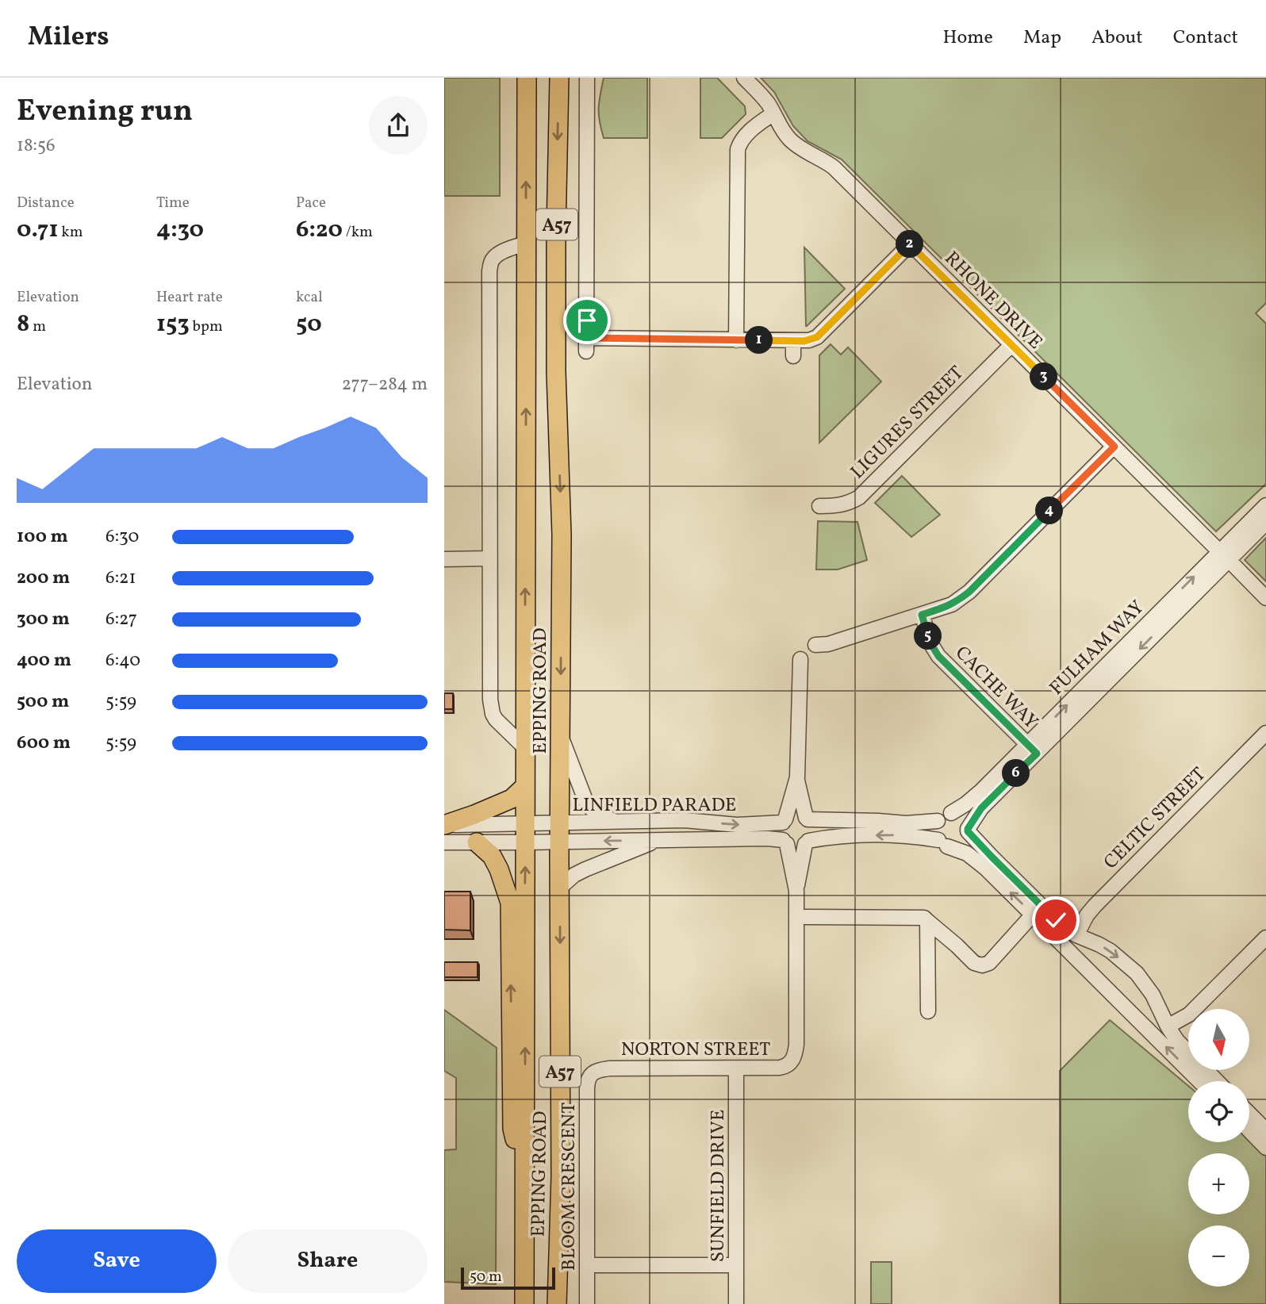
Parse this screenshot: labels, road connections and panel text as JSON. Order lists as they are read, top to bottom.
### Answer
{
  "streets": {
    "main road": ["A57", "EPPING ROAD"],
    "street": [
      "RHONE DRIVE",
      "LIGURES STREET",
      "FULHAM WAY",
      "CACHE WAY",
      "LINFIELD PARADE",
      "CELTIC STREET",
      "NORTON STREET",
      "SUNFIELD DRIVE",
      "BLOOM CRESCENT"
    ]
  },
  "crossings": [
    ["RHONE DRIVE", "LIGURES STREET"],
    ["RHONE DRIVE", "FULHAM WAY"],
    ["FULHAM WAY", "CACHE WAY"],
    ["EPPING ROAD", "LINFIELD PARADE"],
    ["LINFIELD PARADE", "NORTON STREET"],
    ["NORTON STREET", "SUNFIELD DRIVE"],
    ["NORTON STREET", "BLOOM CRESCENT"]
  ],
  "scale_bar": "50 m",
  "north": "bottom",
  "page": {
    "header": "Milers",
    "nav": [
      "Home",
      "Map",
      "About",
      "Contact"
    ],
    "heading": ["Evening run", "18:56"],
    "stats": [
      ["Distance", "0.71 km"],
      ["Time", "4:30"],
      ["Pace", "6:20 /km"],
      ["Elevation", "8 m"],
      ["Heart rate", "153 bpm"],
      ["kcal", "50"]
    ],
    "pins": [
      "2",
      "1",
      "3",
      "4",
      "5",
      "6"
    ],
    "chart": ["Elevation", "277–284 m"],
    "list": [
      {
        "name": "100 m",
        "note": "6:30"
      },
      {
        "name": "200 m",
        "note": "6:21"
      },
      {
        "name": "300 m",
        "note": "6:27"
      },
      {
        "name": "400 m",
        "note": "6:40"
      },
      {
        "name": "500 m",
        "note": "5:59"
      },
      {
        "name": "600 m",
        "note": "5:59"
      }
    ],
    "map_buttons": ["+", "−"],
    "buttons": ["Save", "Share"],
    "scale": "50 m"
  }
}
